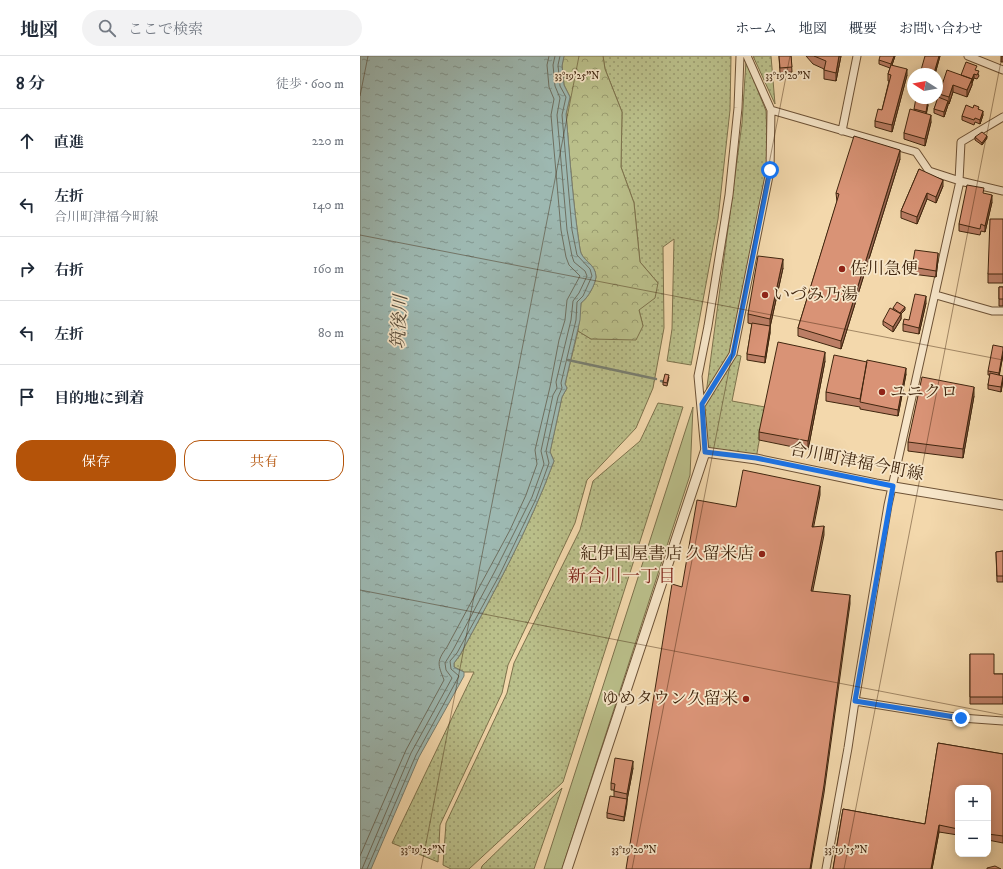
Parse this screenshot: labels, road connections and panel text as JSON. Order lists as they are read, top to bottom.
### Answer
{
  "streets": {
    "street": ["合川町津福今町線"]
  },
  "districts": ["新合川一丁目"],
  "water": ["筑後川"],
  "places": [
    "佐川急便",
    "いづみ乃湯",
    "ユニクロ",
    "紀伊国屋書店 久留米店",
    "ゆめタウン久留米"
  ],
  "north": "left",
  "page": {
    "header": "地図",
    "search": "ここで検索",
    "nav": [
      "ホーム",
      "地図",
      "概要",
      "お問い合わせ"
    ],
    "heading": ["8 分", "徒歩 · 600 m"],
    "list": [
      ["直進", "220 m"],
      ["左折", "合川町津福今町線", "140 m"],
      ["右折", "160 m"],
      ["左折", "80 m"],
      "目的地に到着"
    ],
    "buttons": ["保存", "共有"],
    "map_buttons": ["+", "−"]
  },
  "coordinates": ["33°19'25\"N", "33°19'20\"N", "33°19'15\"N"]
}
